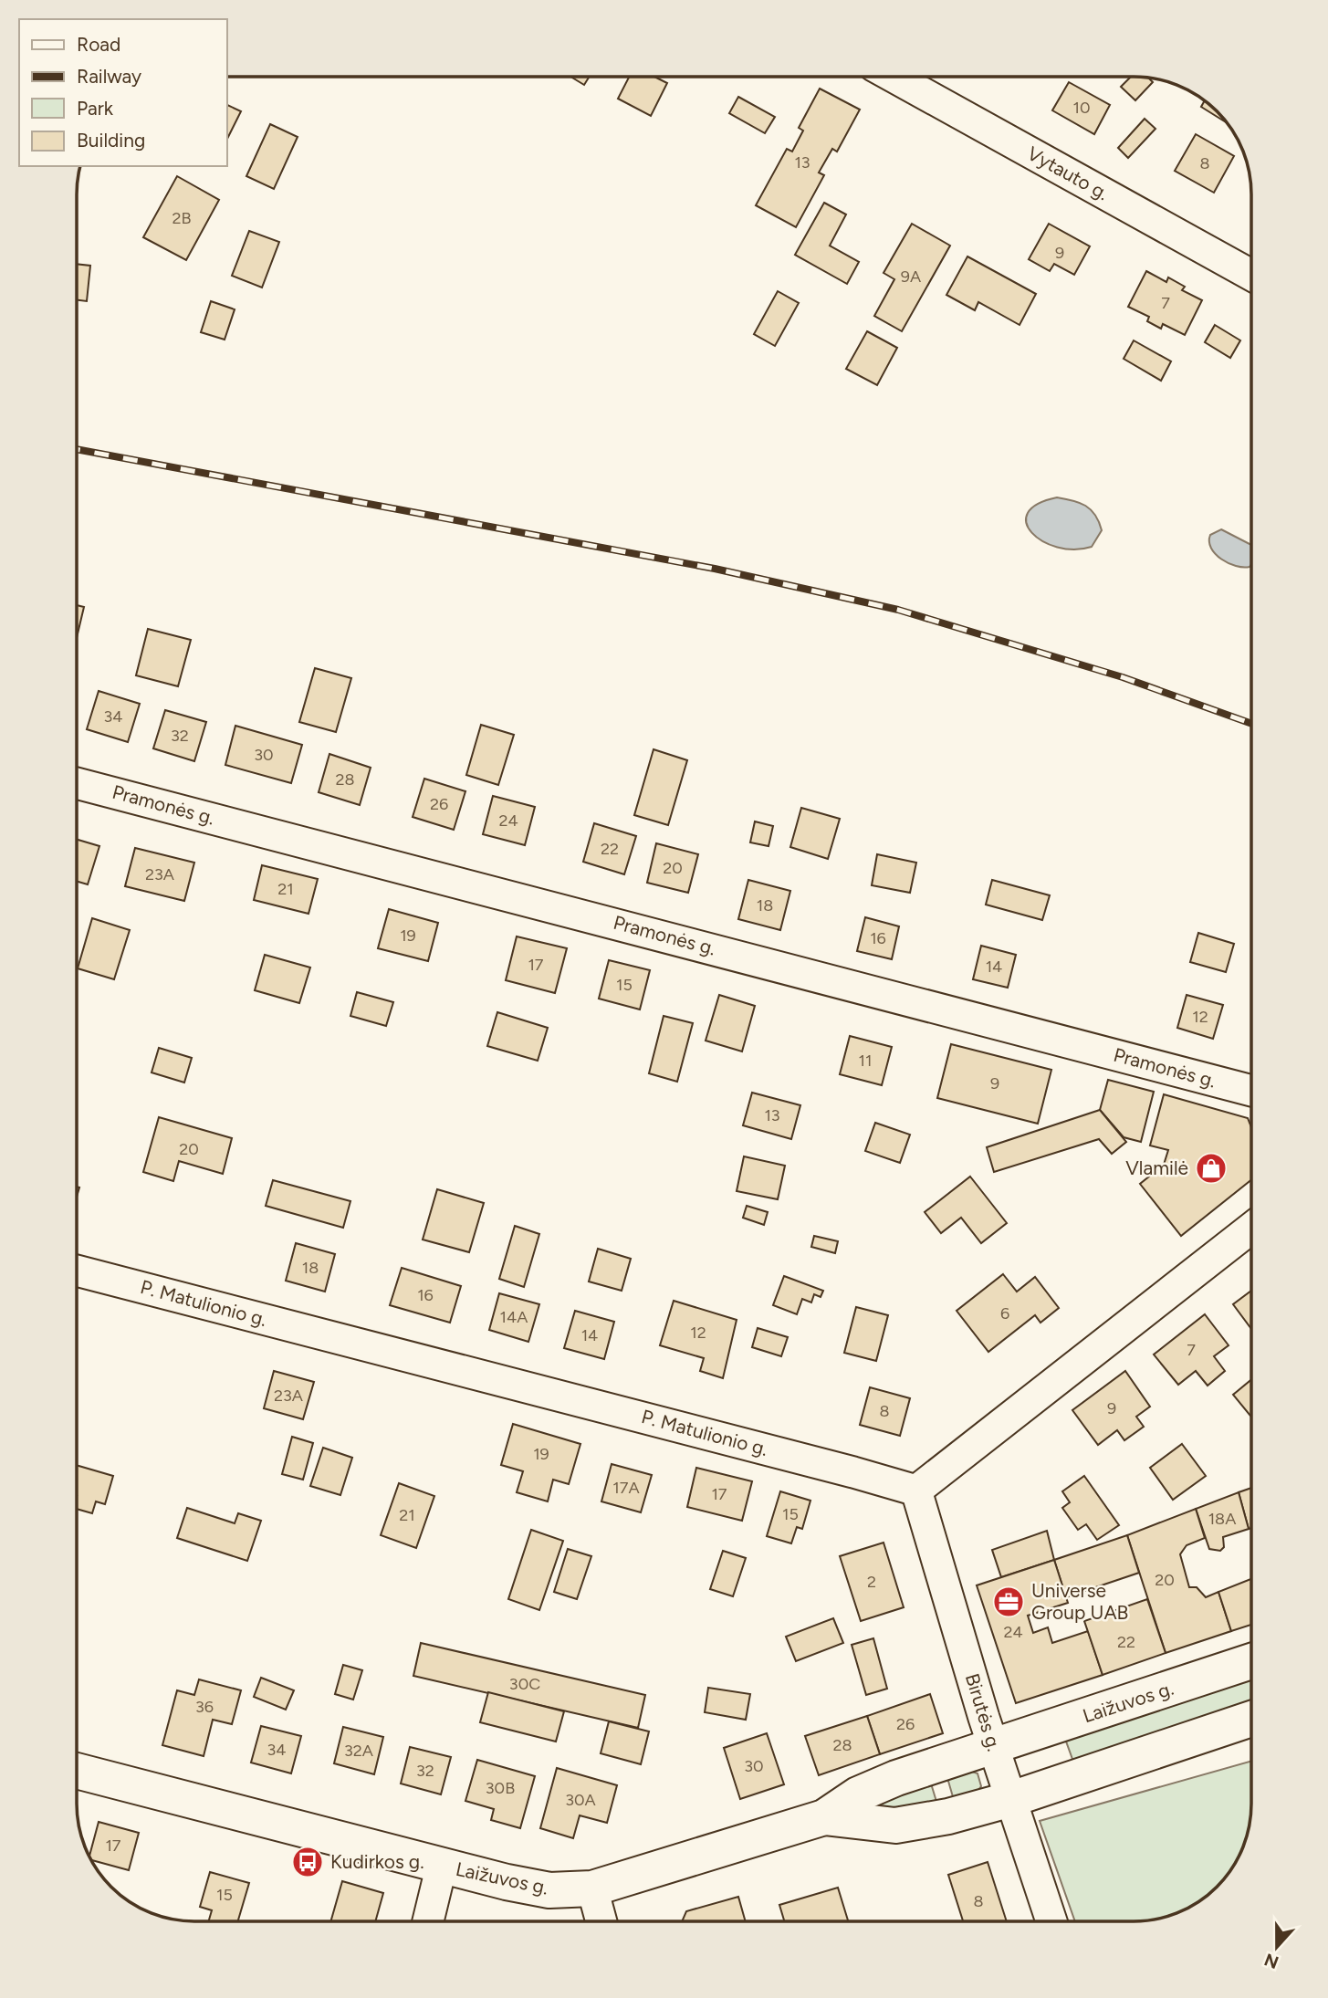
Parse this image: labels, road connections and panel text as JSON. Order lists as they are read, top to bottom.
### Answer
{
  "streets": {
    "main road": ["Laižuvos g."],
    "street": [
      "Vytauto g.",
      "Pramonės g.",
      "P. Matulionio g.",
      "Birutės g."
    ]
  },
  "crossings": [
    ["P. Matulionio g.", "Birutės g."],
    ["Laižuvos g.", "Birutės g."]
  ],
  "places": {
    "shop": ["Vlamilė"],
    "office": ["Universe Group UAB"],
    "bus stop": ["Kudirkos g."]
  },
  "house_numbers": [
    "10",
    "13",
    "8",
    "2B",
    "9",
    "9A",
    "7",
    "34",
    "32",
    "30",
    "28",
    "26",
    "24",
    "22",
    "20",
    "23A",
    "21",
    "18",
    "19",
    "16",
    "17",
    "14",
    "15",
    "12",
    "11",
    "9",
    "13",
    "20",
    "18",
    "16",
    "6",
    "14A",
    "12",
    "14",
    "7",
    "23A",
    "9",
    "8",
    "19",
    "17A",
    "17",
    "15",
    "21",
    "18A",
    "20",
    "2",
    "24",
    "22",
    "30C",
    "36",
    "26",
    "28",
    "34",
    "32A",
    "30",
    "32",
    "30B",
    "30A",
    "17",
    "15",
    "8"
  ],
  "legend": [
    "Road",
    "Railway",
    "Park",
    "Building"
  ],
  "north": "bottom"
}
